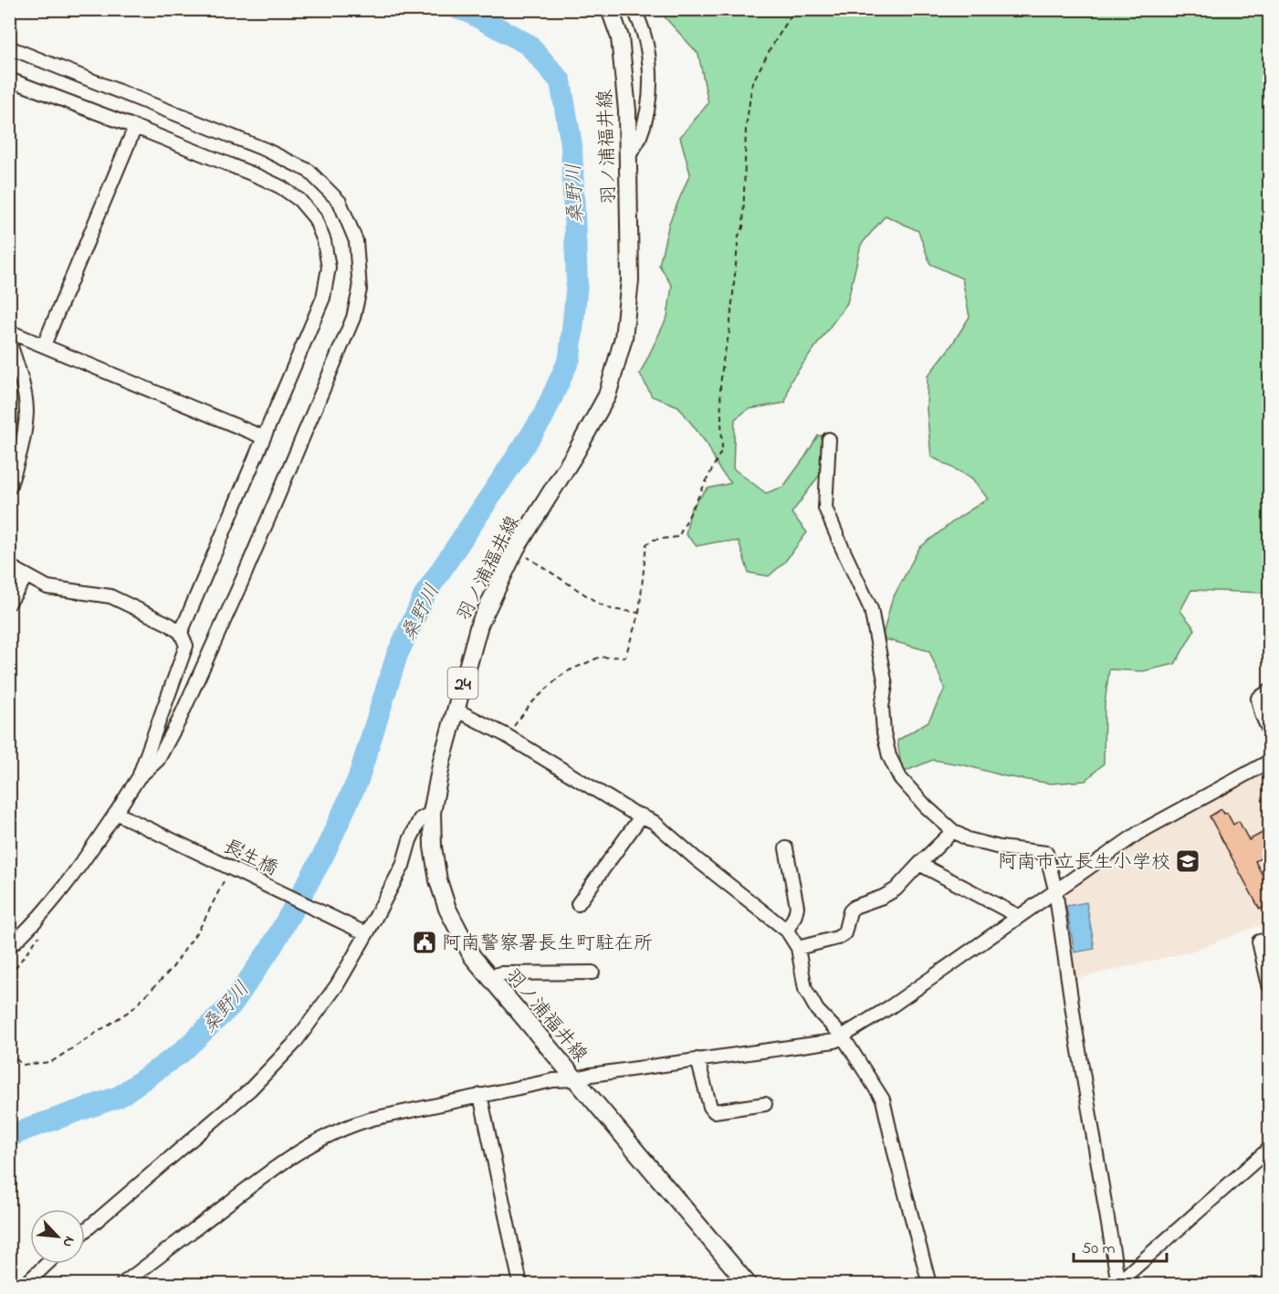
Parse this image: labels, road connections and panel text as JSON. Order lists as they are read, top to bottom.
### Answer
{
  "streets": {
    "main road": ["羽ノ浦福井線", "24"],
    "street": ["長生橋"]
  },
  "water": ["桑野川"],
  "places": {
    "school or university": ["阿南市立長生小学校"],
    "public building": ["阿南警察署長生町駐在所"]
  },
  "scale_bar": "50 m",
  "north": "bottom right"
}
